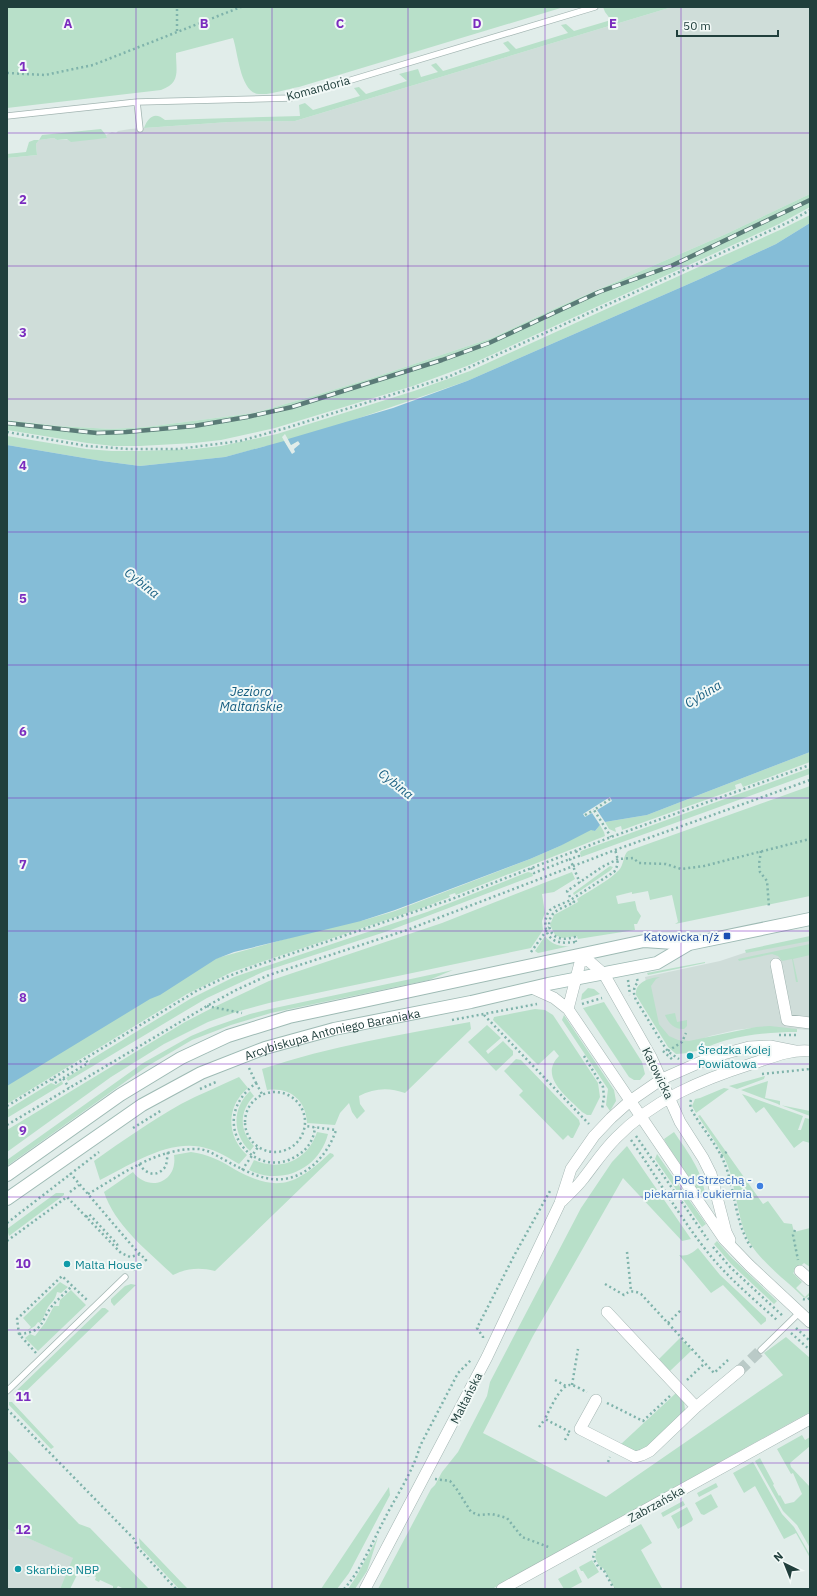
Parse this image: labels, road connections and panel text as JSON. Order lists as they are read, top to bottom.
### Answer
{
  "streets": {
    "street": [
      "Arcybiskupa Antoniego Baraniaka",
      "Katowicka",
      "Maltańska",
      "Zabrzańska"
    ],
    "lane": ["Komandoria"]
  },
  "crossings": [
    ["Arcybiskupa Antoniego Baraniaka", "Katowicka"],
    ["Katowicka", "Maltańska"]
  ],
  "water": ["Cybina", "Jezioro Maltańskie"],
  "places": {
    "transit": ["Katowicka n/ż"],
    "other": [
      "Średzka Kolej Powiatowa",
      "Pod Strzechą - piekarnia i cukiernia",
      "Malta House",
      "Skarbiec NBP"
    ]
  },
  "scale_bar": "50 m",
  "north": "top left",
  "grid": {
    "columns": [
      "A",
      "B",
      "C",
      "D",
      "E"
    ],
    "rows": [
      "1",
      "2",
      "3",
      "4",
      "5",
      "6",
      "7",
      "8",
      "9",
      "10",
      "11",
      "12"
    ]
  }
}
